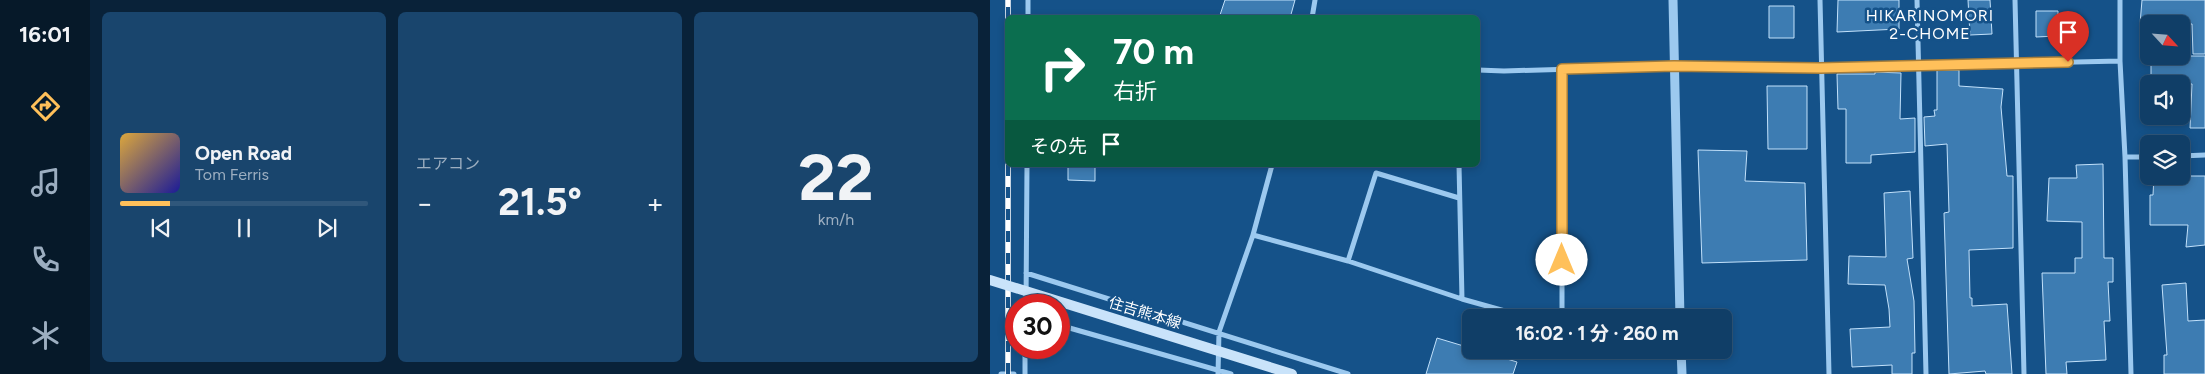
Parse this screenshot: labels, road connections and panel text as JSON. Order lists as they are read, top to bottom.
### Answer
{
  "streets": {
    "main road": ["住吉熊本線"]
  },
  "districts": ["HIKARINOMORI 2-CHOME"],
  "north": "bottom right",
  "page": {
    "tabs": "16:01",
    "tile": [
      "エアコン",
      ["22", "km/h"]
    ],
    "turn": ["70 m", "右折"],
    "then": "その先",
    "song": ["Open Road", "Tom Ferris"],
    "heat": ["−", "21.5°", "+"],
    "limit": "30",
    "trip": "16:02 · 1 分 · 260 m"
  }
}
